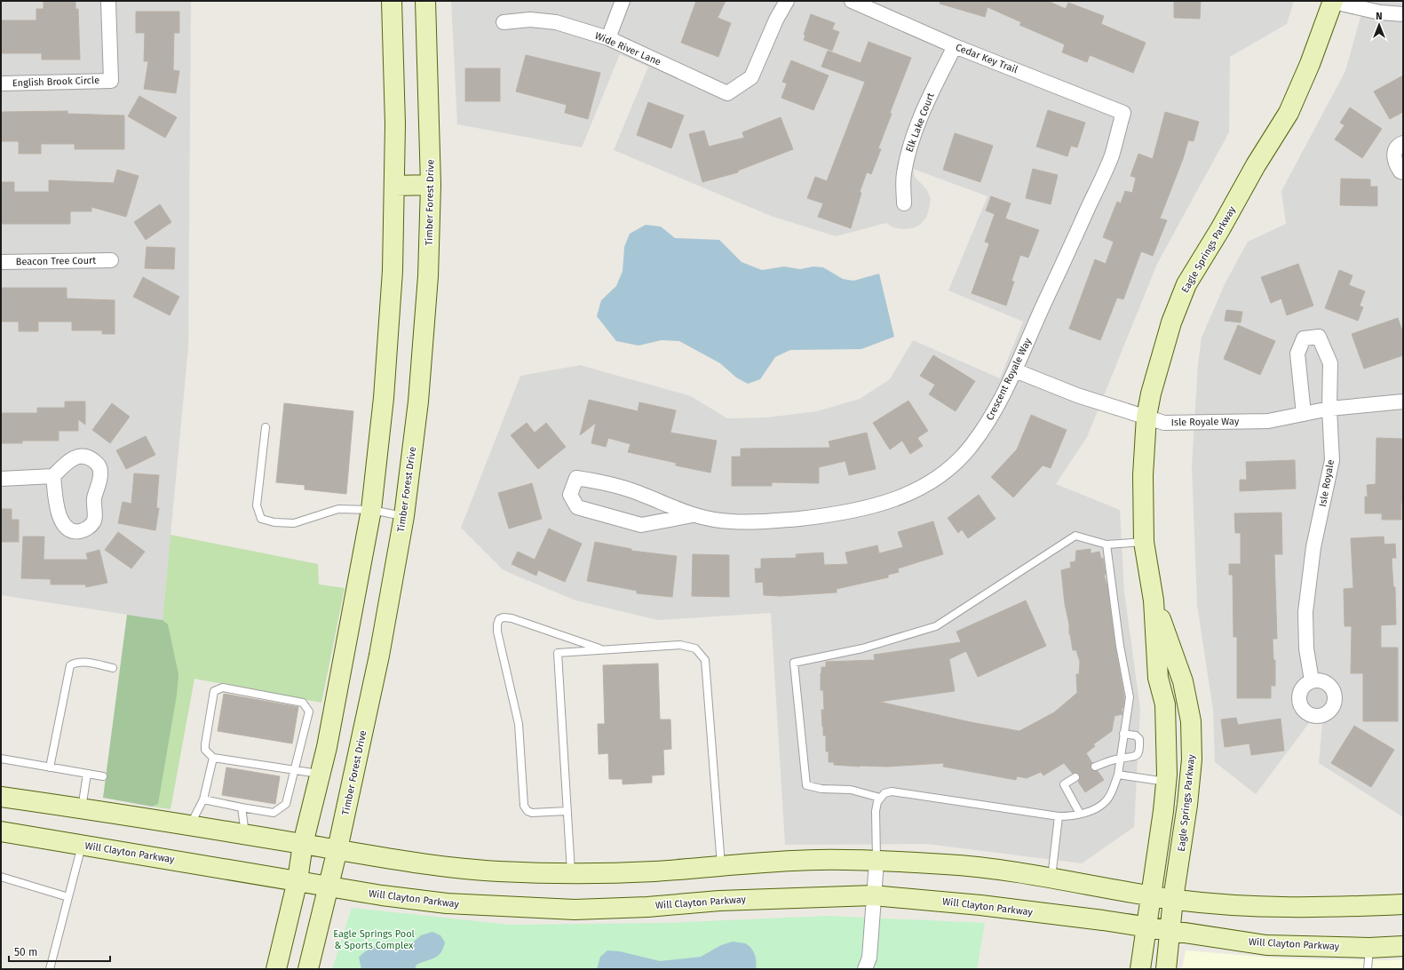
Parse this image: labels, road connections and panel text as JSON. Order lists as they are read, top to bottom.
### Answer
{
  "streets": {
    "main road": ["Timber Forest Drive", "Eagle Springs Parkway", "Will Clayton Parkway"],
    "street": [
      "Wide River Lane",
      "Cedar Key Trail",
      "English Brook Circle",
      "Elk Lake Court",
      "Beacon Tree Court",
      "Crescent Royale Way",
      "Isle Royale Way",
      "Isle Royale"
    ]
  },
  "crossings": [
    ["Cedar Key Trail", "Elk Lake Court"],
    ["Cedar Key Trail", "Crescent Royale Way"],
    ["Timber Forest Drive", "Will Clayton Parkway"],
    ["Eagle Springs Parkway", "Isle Royale Way"],
    ["Eagle Springs Parkway", "Will Clayton Parkway"],
    ["Crescent Royale Way", "Isle Royale Way"],
    ["Isle Royale Way", "Isle Royale"]
  ],
  "parks": ["Eagle Springs Pool & Sports Complex"],
  "scale_bar": "50 m",
  "north": "top"
}
